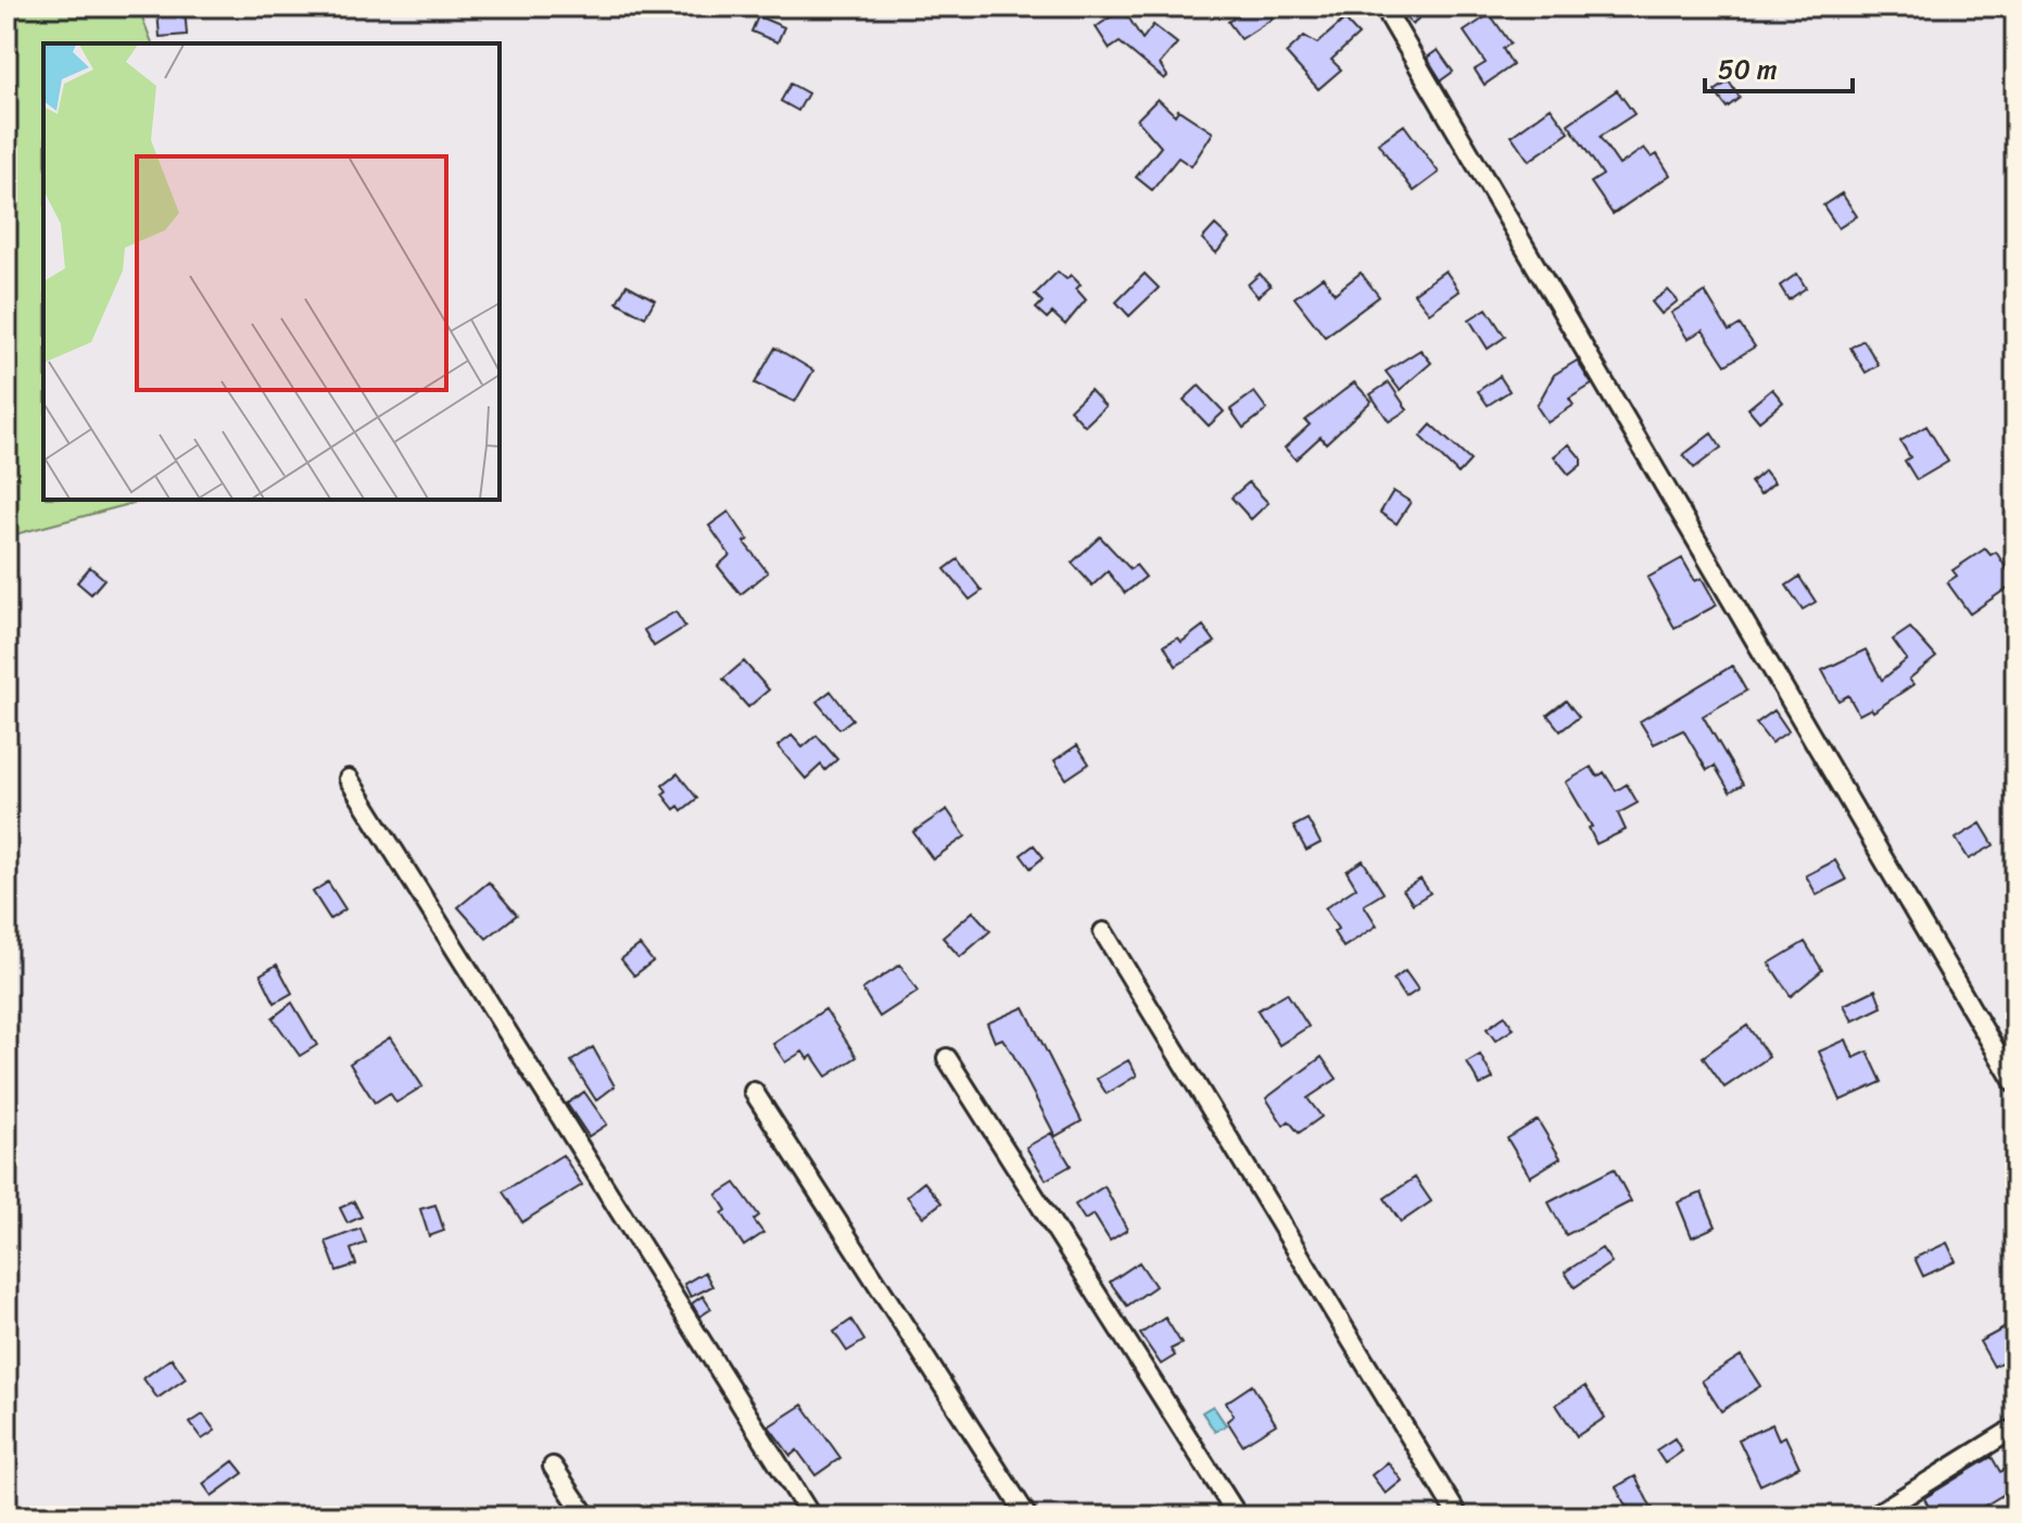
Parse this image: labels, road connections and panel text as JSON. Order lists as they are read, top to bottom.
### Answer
{
  "scale_bar": "50 m"
}
